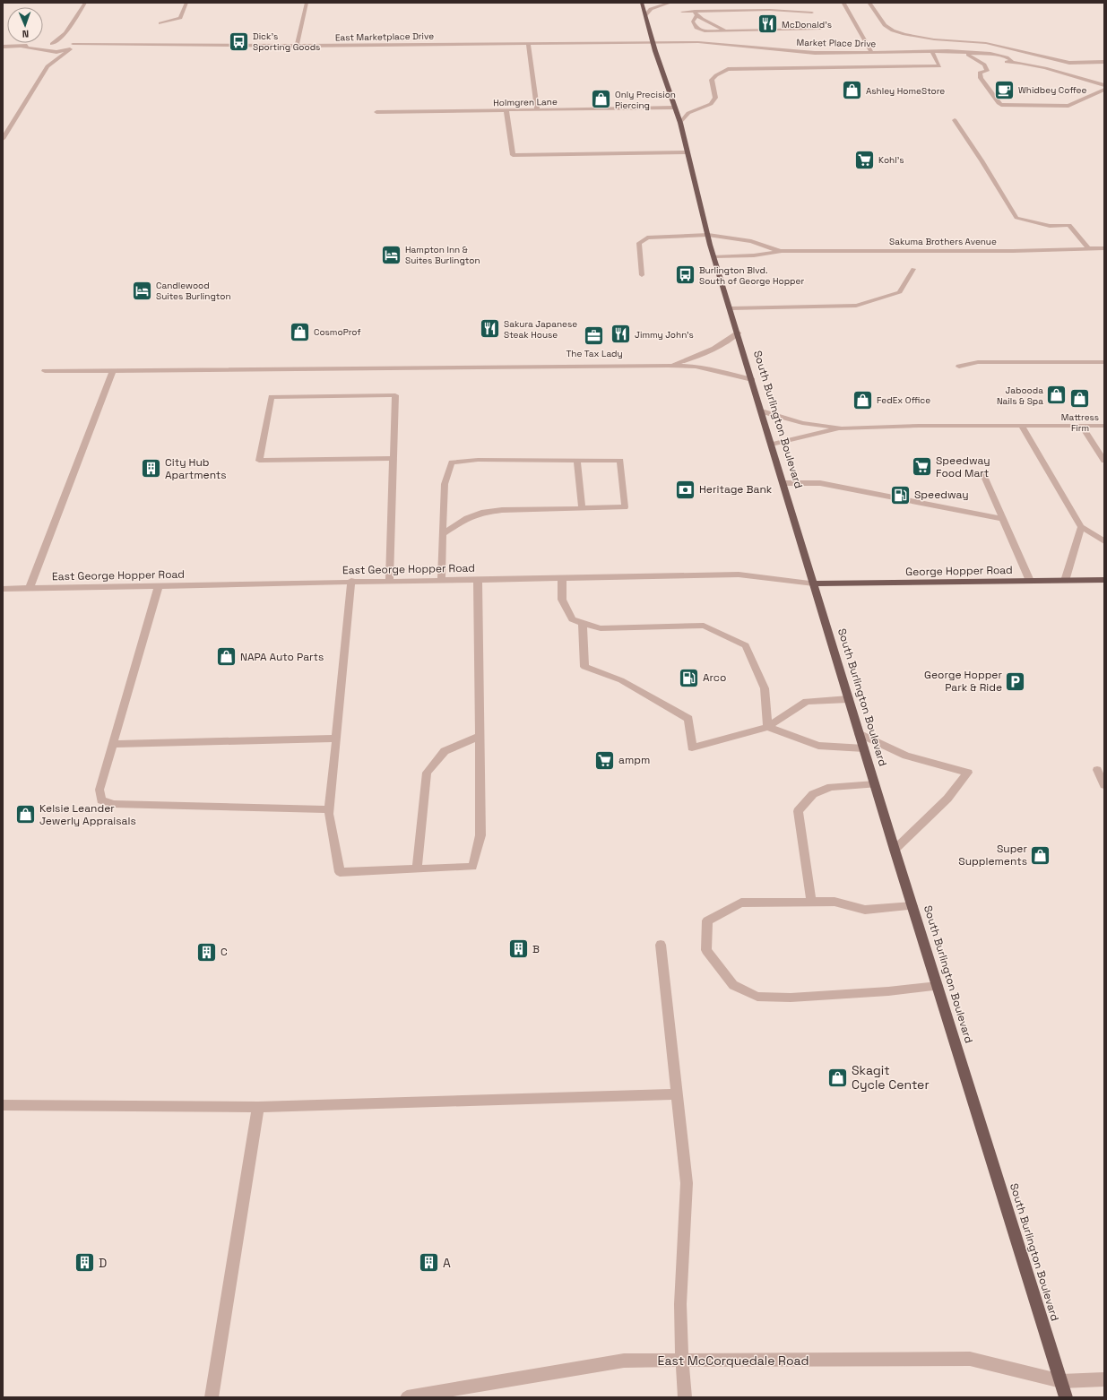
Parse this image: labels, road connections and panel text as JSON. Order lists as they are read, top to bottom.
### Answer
{
  "streets": {
    "main road": ["South Burlington Boulevard", "George Hopper Road"],
    "street": [
      "East Marketplace Drive",
      "Market Place Drive",
      "Holmgren Lane",
      "Sakuma Brothers Avenue",
      "East George Hopper Road",
      "East McCorquedale Road"
    ]
  },
  "crossings": [
    ["East Marketplace Drive", "Market Place Drive"],
    ["East Marketplace Drive", "South Burlington Boulevard"],
    ["Market Place Drive", "South Burlington Boulevard"],
    ["Holmgren Lane", "South Burlington Boulevard"],
    ["Sakuma Brothers Avenue", "South Burlington Boulevard"],
    ["South Burlington Boulevard", "East George Hopper Road"],
    ["South Burlington Boulevard", "George Hopper Road"],
    ["South Burlington Boulevard", "East McCorquedale Road"],
    ["East George Hopper Road", "George Hopper Road"]
  ],
  "places": {
    "restaurant": ["McDonald's", "Sakura Japanese Steak House", "Jimmy John's"],
    "bus stop": ["Dick's Sporting Goods", "Burlington Blvd. South of George Hopper"],
    "cafe": ["Whidbey Coffee"],
    "shop": [
      "Ashley HomeStore",
      "Only Precision Piercing",
      "CosmoProf",
      "Jabooda Nails & Spa",
      "Mattress Firm",
      "FedEx Office",
      "NAPA Auto Parts",
      "Kelsie Leander Jewerly Appraisals",
      "Super Supplements",
      "Skagit Cycle Center"
    ],
    "supermarket": ["Kohl's", "Speedway Food Mart", "ampm"],
    "hotel": ["Hampton Inn & Suites Burlington", "Candlewood Suites Burlington"],
    "office": ["The Tax Lady"],
    "building": [
      "City Hub Apartments",
      "B",
      "C",
      "D",
      "A"
    ],
    "bank": ["Heritage Bank"],
    "fuel station": ["Speedway", "Arco"],
    "parking": ["George Hopper Park & Ride"]
  },
  "north": "bottom"
}
